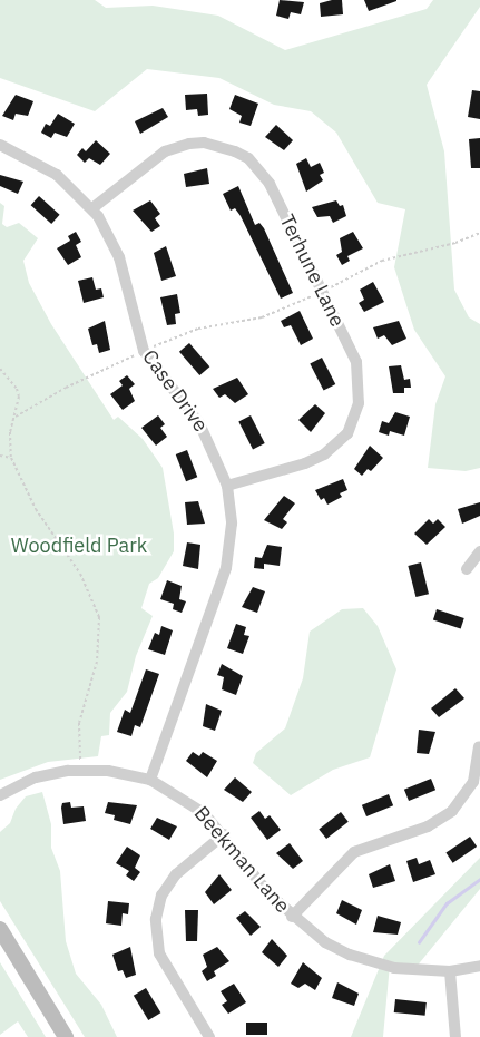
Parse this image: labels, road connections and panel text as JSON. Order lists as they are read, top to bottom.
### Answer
{
  "streets": {
    "street": ["Terhune Lane", "Case Drive", "Beekman Lane"]
  },
  "crossings": [
    ["Terhune Lane", "Case Drive"],
    ["Case Drive", "Beekman Lane"]
  ],
  "parks": ["Woodfield Park"]
}
